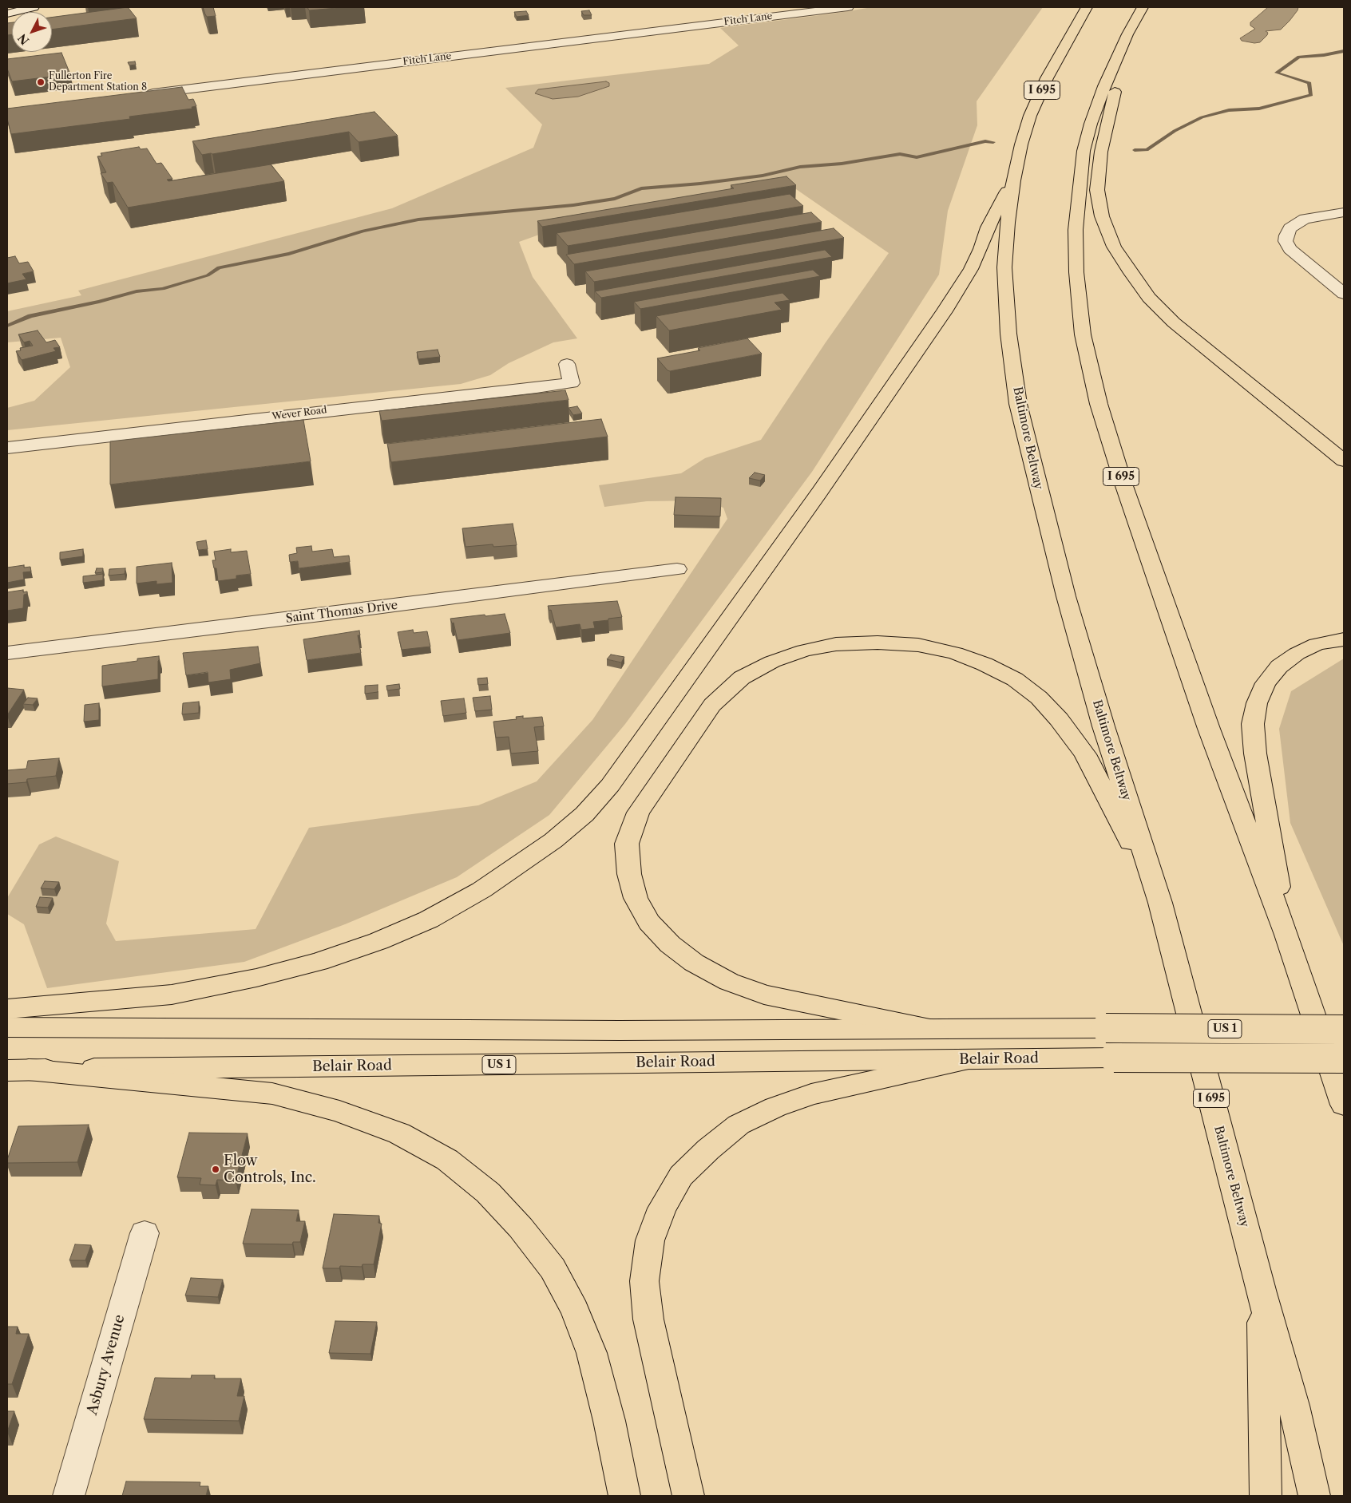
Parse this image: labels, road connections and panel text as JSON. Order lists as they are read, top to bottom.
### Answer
{
  "streets": {
    "highway": [
      "I 695",
      "Baltimore Beltway",
      "US 1",
      "Belair Road"
    ],
    "street": [
      "Fitch Lane",
      "Wever Road",
      "Saint Thomas Drive",
      "Asbury Avenue"
    ]
  },
  "places": ["Fullerton Fire Department Station 8", "Flow Controls, Inc."],
  "north": "bottom left"
}
